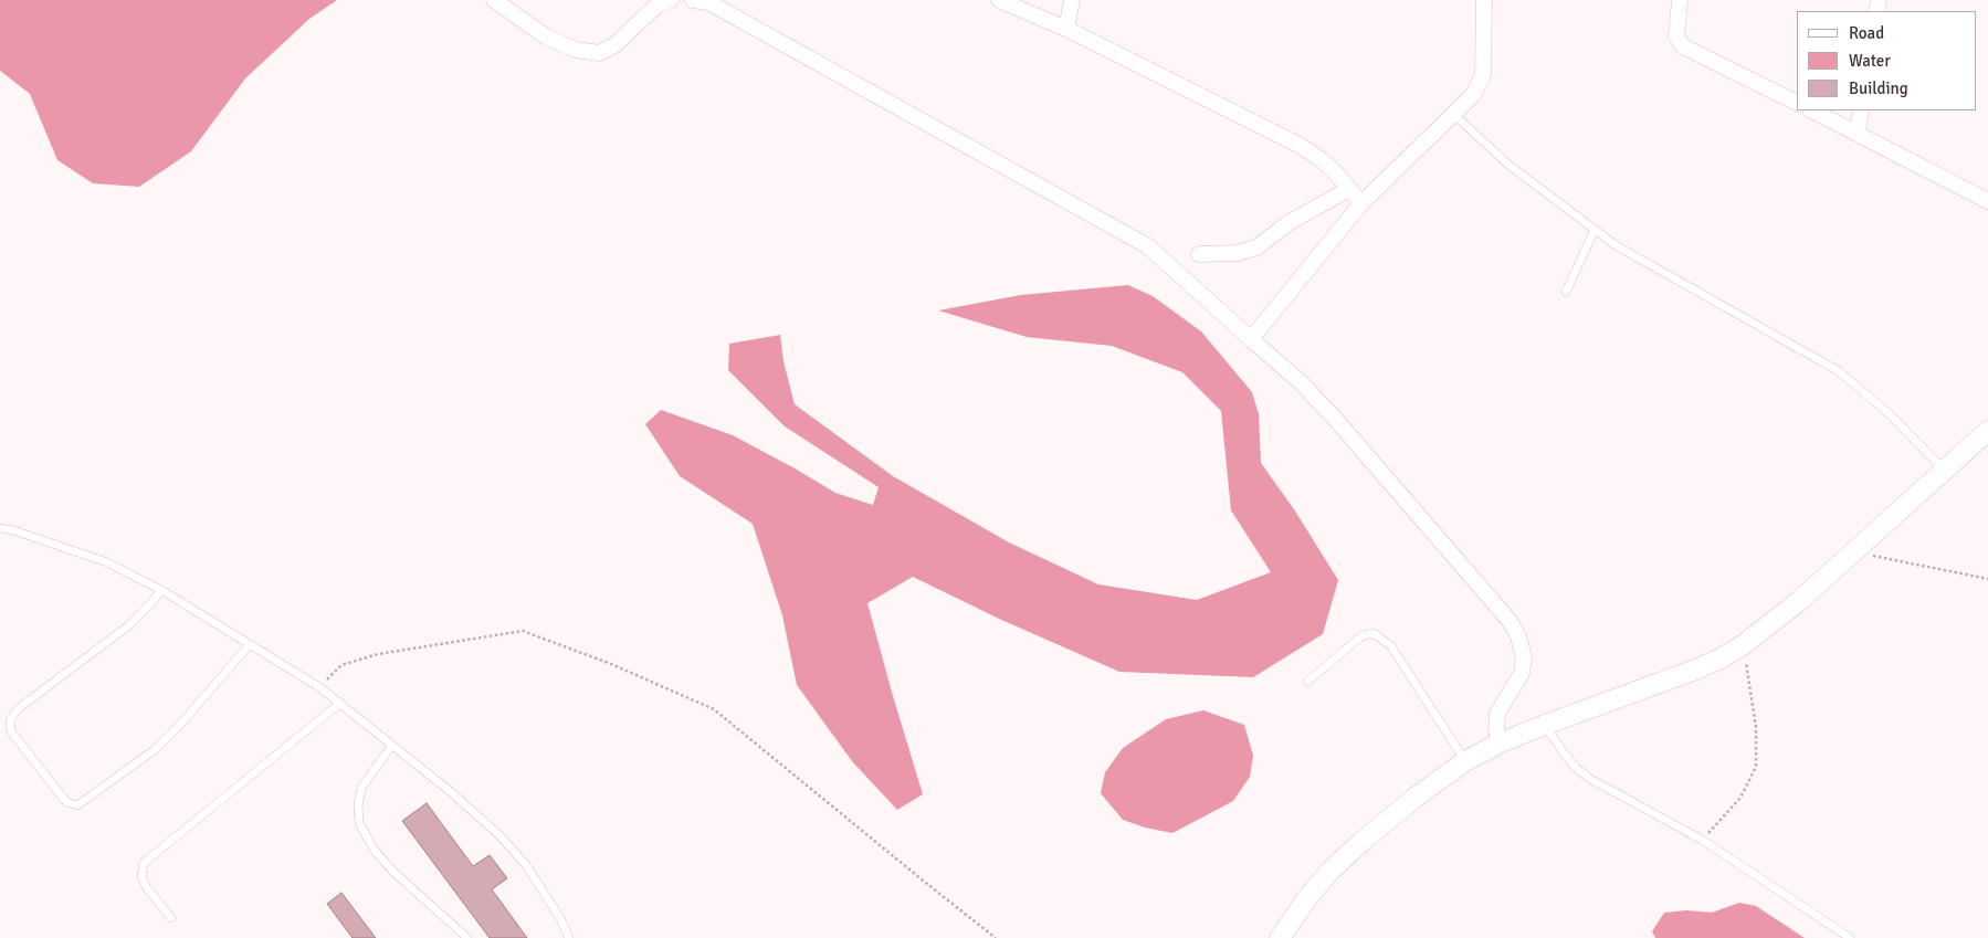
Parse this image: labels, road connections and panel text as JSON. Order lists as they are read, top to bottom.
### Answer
{
  "legend": ["Road", "Water", "Building"]
}
